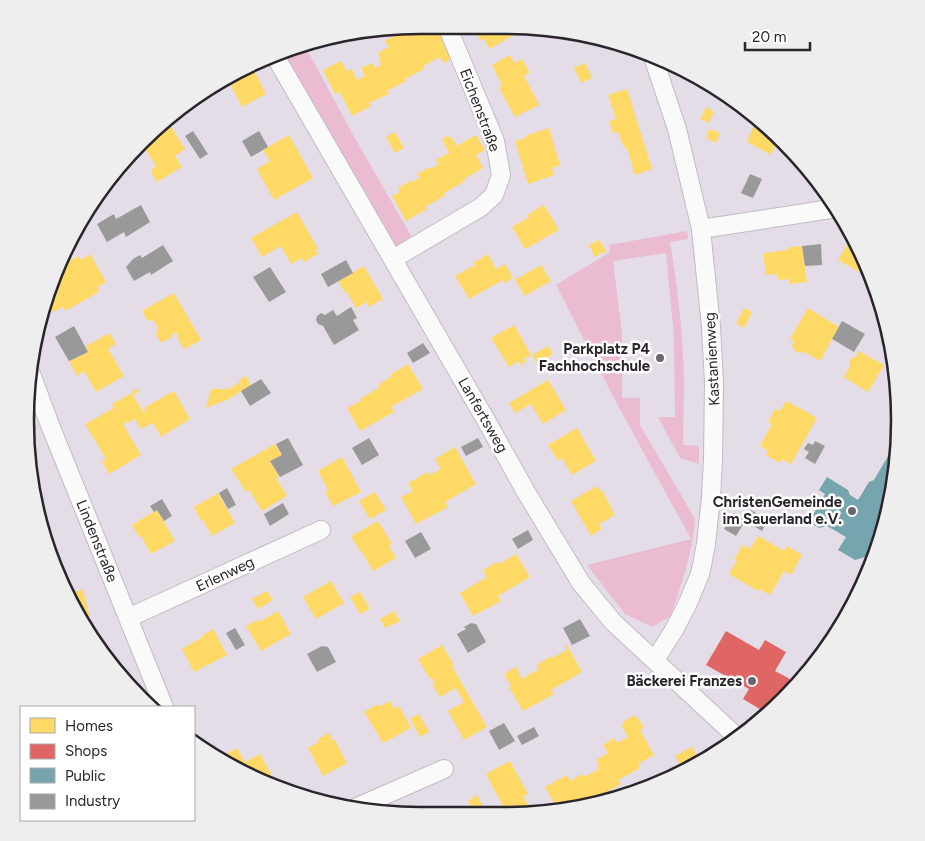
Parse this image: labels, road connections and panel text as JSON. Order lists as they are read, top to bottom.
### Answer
{
  "streets": {
    "street": [
      "Eichenstraße",
      "Kastanienweg",
      "Lanfertsweg",
      "Lindenstraße",
      "Erlenweg"
    ]
  },
  "crossings": [
    ["Eichenstraße", "Lanfertsweg"],
    ["Kastanienweg", "Lanfertsweg"],
    ["Lindenstraße", "Erlenweg"]
  ],
  "places": ["Parkplatz P4 Fachhochschule", "ChristenGemeinde im Sauerland e.V.", "Bäckerei Franzes"],
  "legend": [
    "Homes",
    "Shops",
    "Public",
    "Industry"
  ],
  "scale_bar": "20 m"
}
